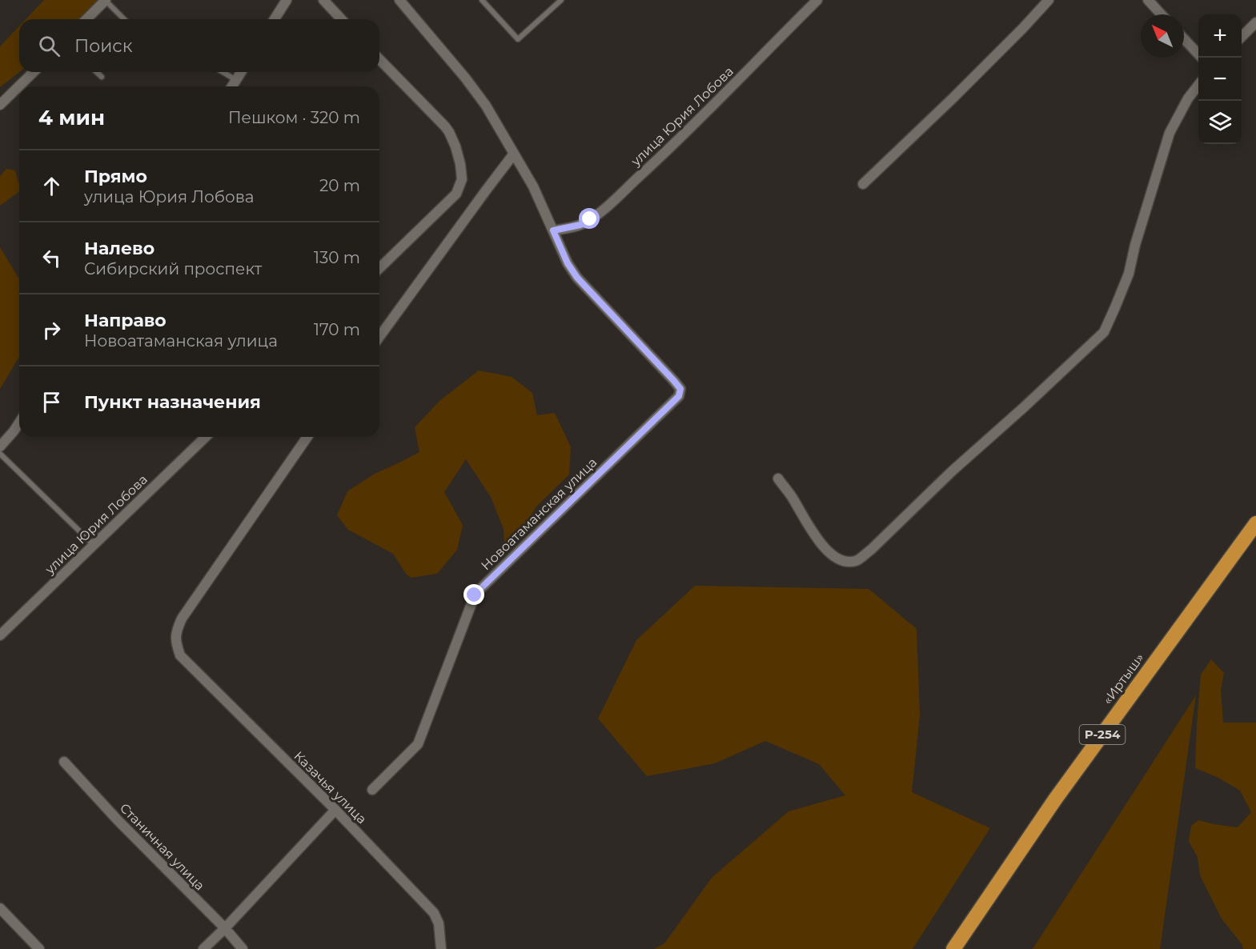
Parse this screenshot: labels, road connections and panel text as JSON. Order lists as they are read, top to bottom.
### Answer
{
  "streets": {
    "highway": ["«Иртыш»", "Р-254"],
    "street": [
      "улица Юрия Лобова",
      "Новоатаманская улица",
      "Казачья улица",
      "Станичная улица"
    ]
  },
  "crossings": [
    ["улица Юрия Лобова", "Новоатаманская улица"]
  ],
  "north": "top left",
  "page": {
    "map_buttons": ["+", "−"],
    "search": "Поиск",
    "heading": ["4 мин", "Пешком · 320 m"],
    "list": [
      ["Прямо", "улица Юрия Лобова", "20 m"],
      ["Налево", "Сибирский проспект", "130 m"],
      ["Направо", "Новоатаманская улица", "170 m"],
      "Пункт назначения"
    ]
  }
}
